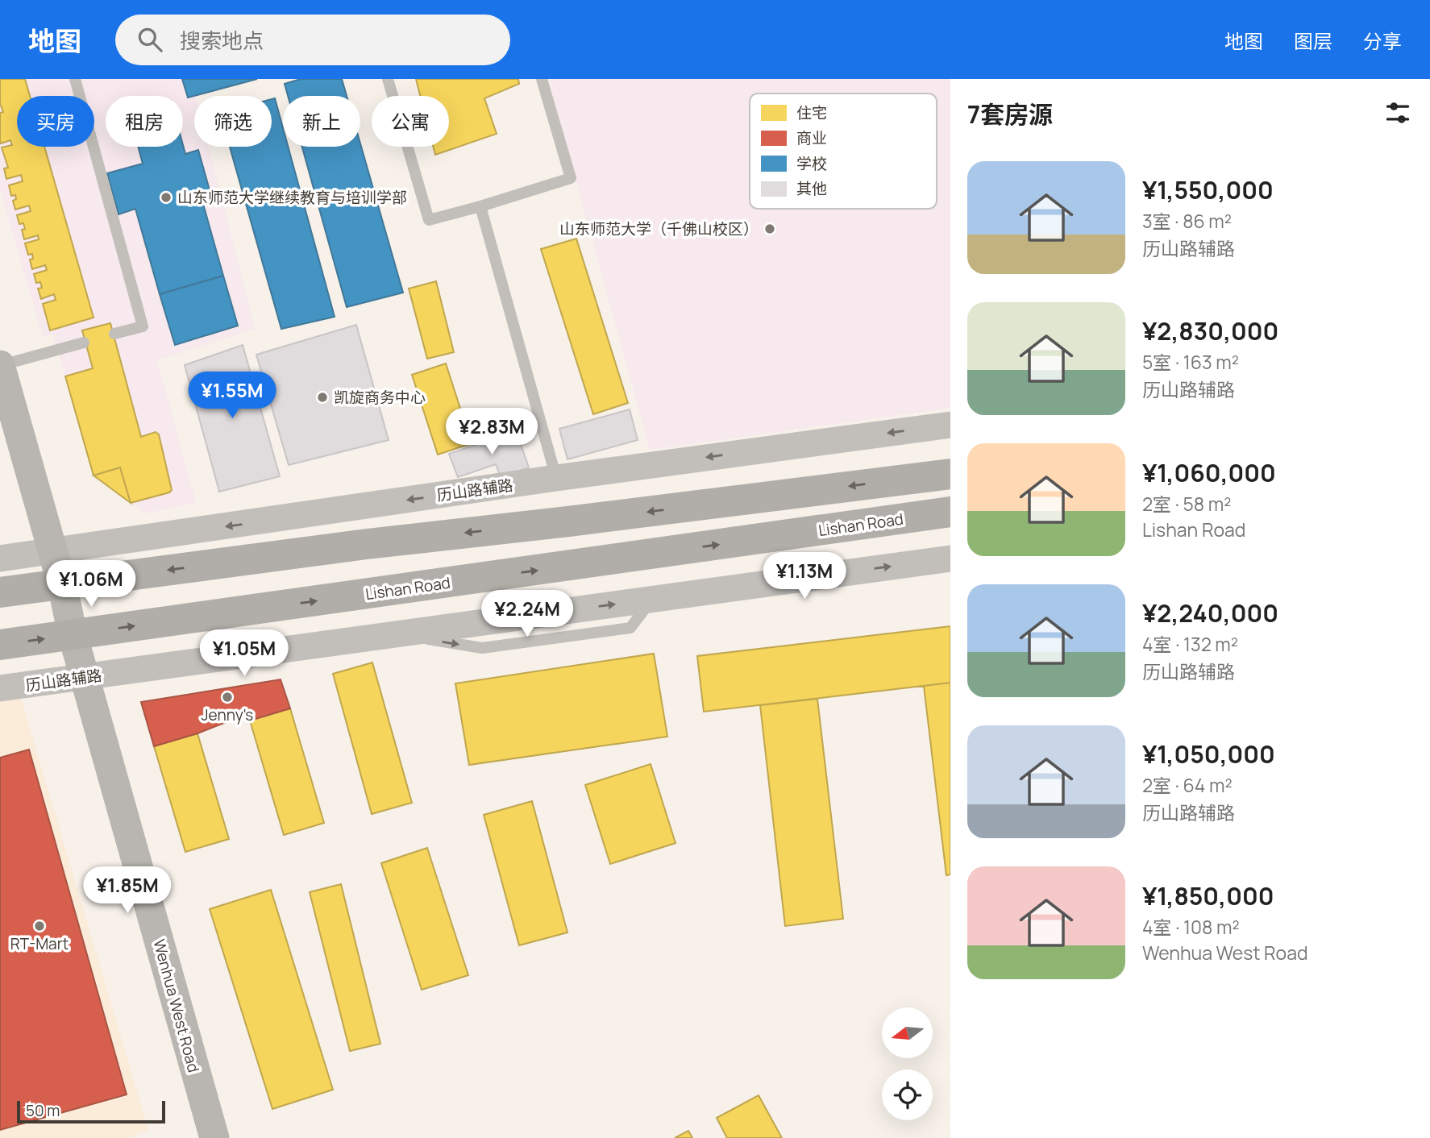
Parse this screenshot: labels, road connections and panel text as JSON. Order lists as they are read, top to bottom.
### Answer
{
  "streets": {
    "main road": ["Lishan Road", "Wenhua West Road"],
    "street": ["历山路辅路"]
  },
  "crossings": [
    ["历山路辅路", "Wenhua West Road"],
    ["Lishan Road", "Wenhua West Road"]
  ],
  "places": [
    "山东师范大学继续教育与培训学部",
    "山东师范大学（千佛山校区）",
    "凯旋商务中心",
    "Jenny's",
    "RT-Mart"
  ],
  "legend": [
    "住宅",
    "商业",
    "学校",
    "其他"
  ],
  "scale_bar": "50 m",
  "north": "left",
  "page": {
    "header": "地图",
    "search": "搜索地点",
    "nav": ["地图", "图层", "分享"],
    "heading": "7套房源",
    "chip": [
      "买房",
      "租房",
      "筛选",
      "新上",
      "公寓"
    ],
    "list": [
      {
        "name": "¥1,550,000",
        "note": "3室 · 86 m² · 历山路辅路"
      },
      {
        "name": "¥2,830,000",
        "note": "5室 · 163 m² · 历山路辅路"
      },
      {
        "name": "¥1,060,000",
        "note": "2室 · 58 m² · Lishan Road"
      },
      {
        "name": "¥2,240,000",
        "note": "4室 · 132 m² · 历山路辅路"
      },
      {
        "name": "¥1,050,000",
        "note": "2室 · 64 m² · 历山路辅路"
      },
      {
        "name": "¥1,850,000",
        "note": "4室 · 108 m² · Wenhua West Road"
      }
    ],
    "price": [
      "¥1.55M",
      "¥2.83M",
      "¥1.13M",
      "¥1.06M",
      "¥2.24M",
      "¥1.05M",
      "¥1.85M"
    ],
    "scale": "50 m"
  }
}
